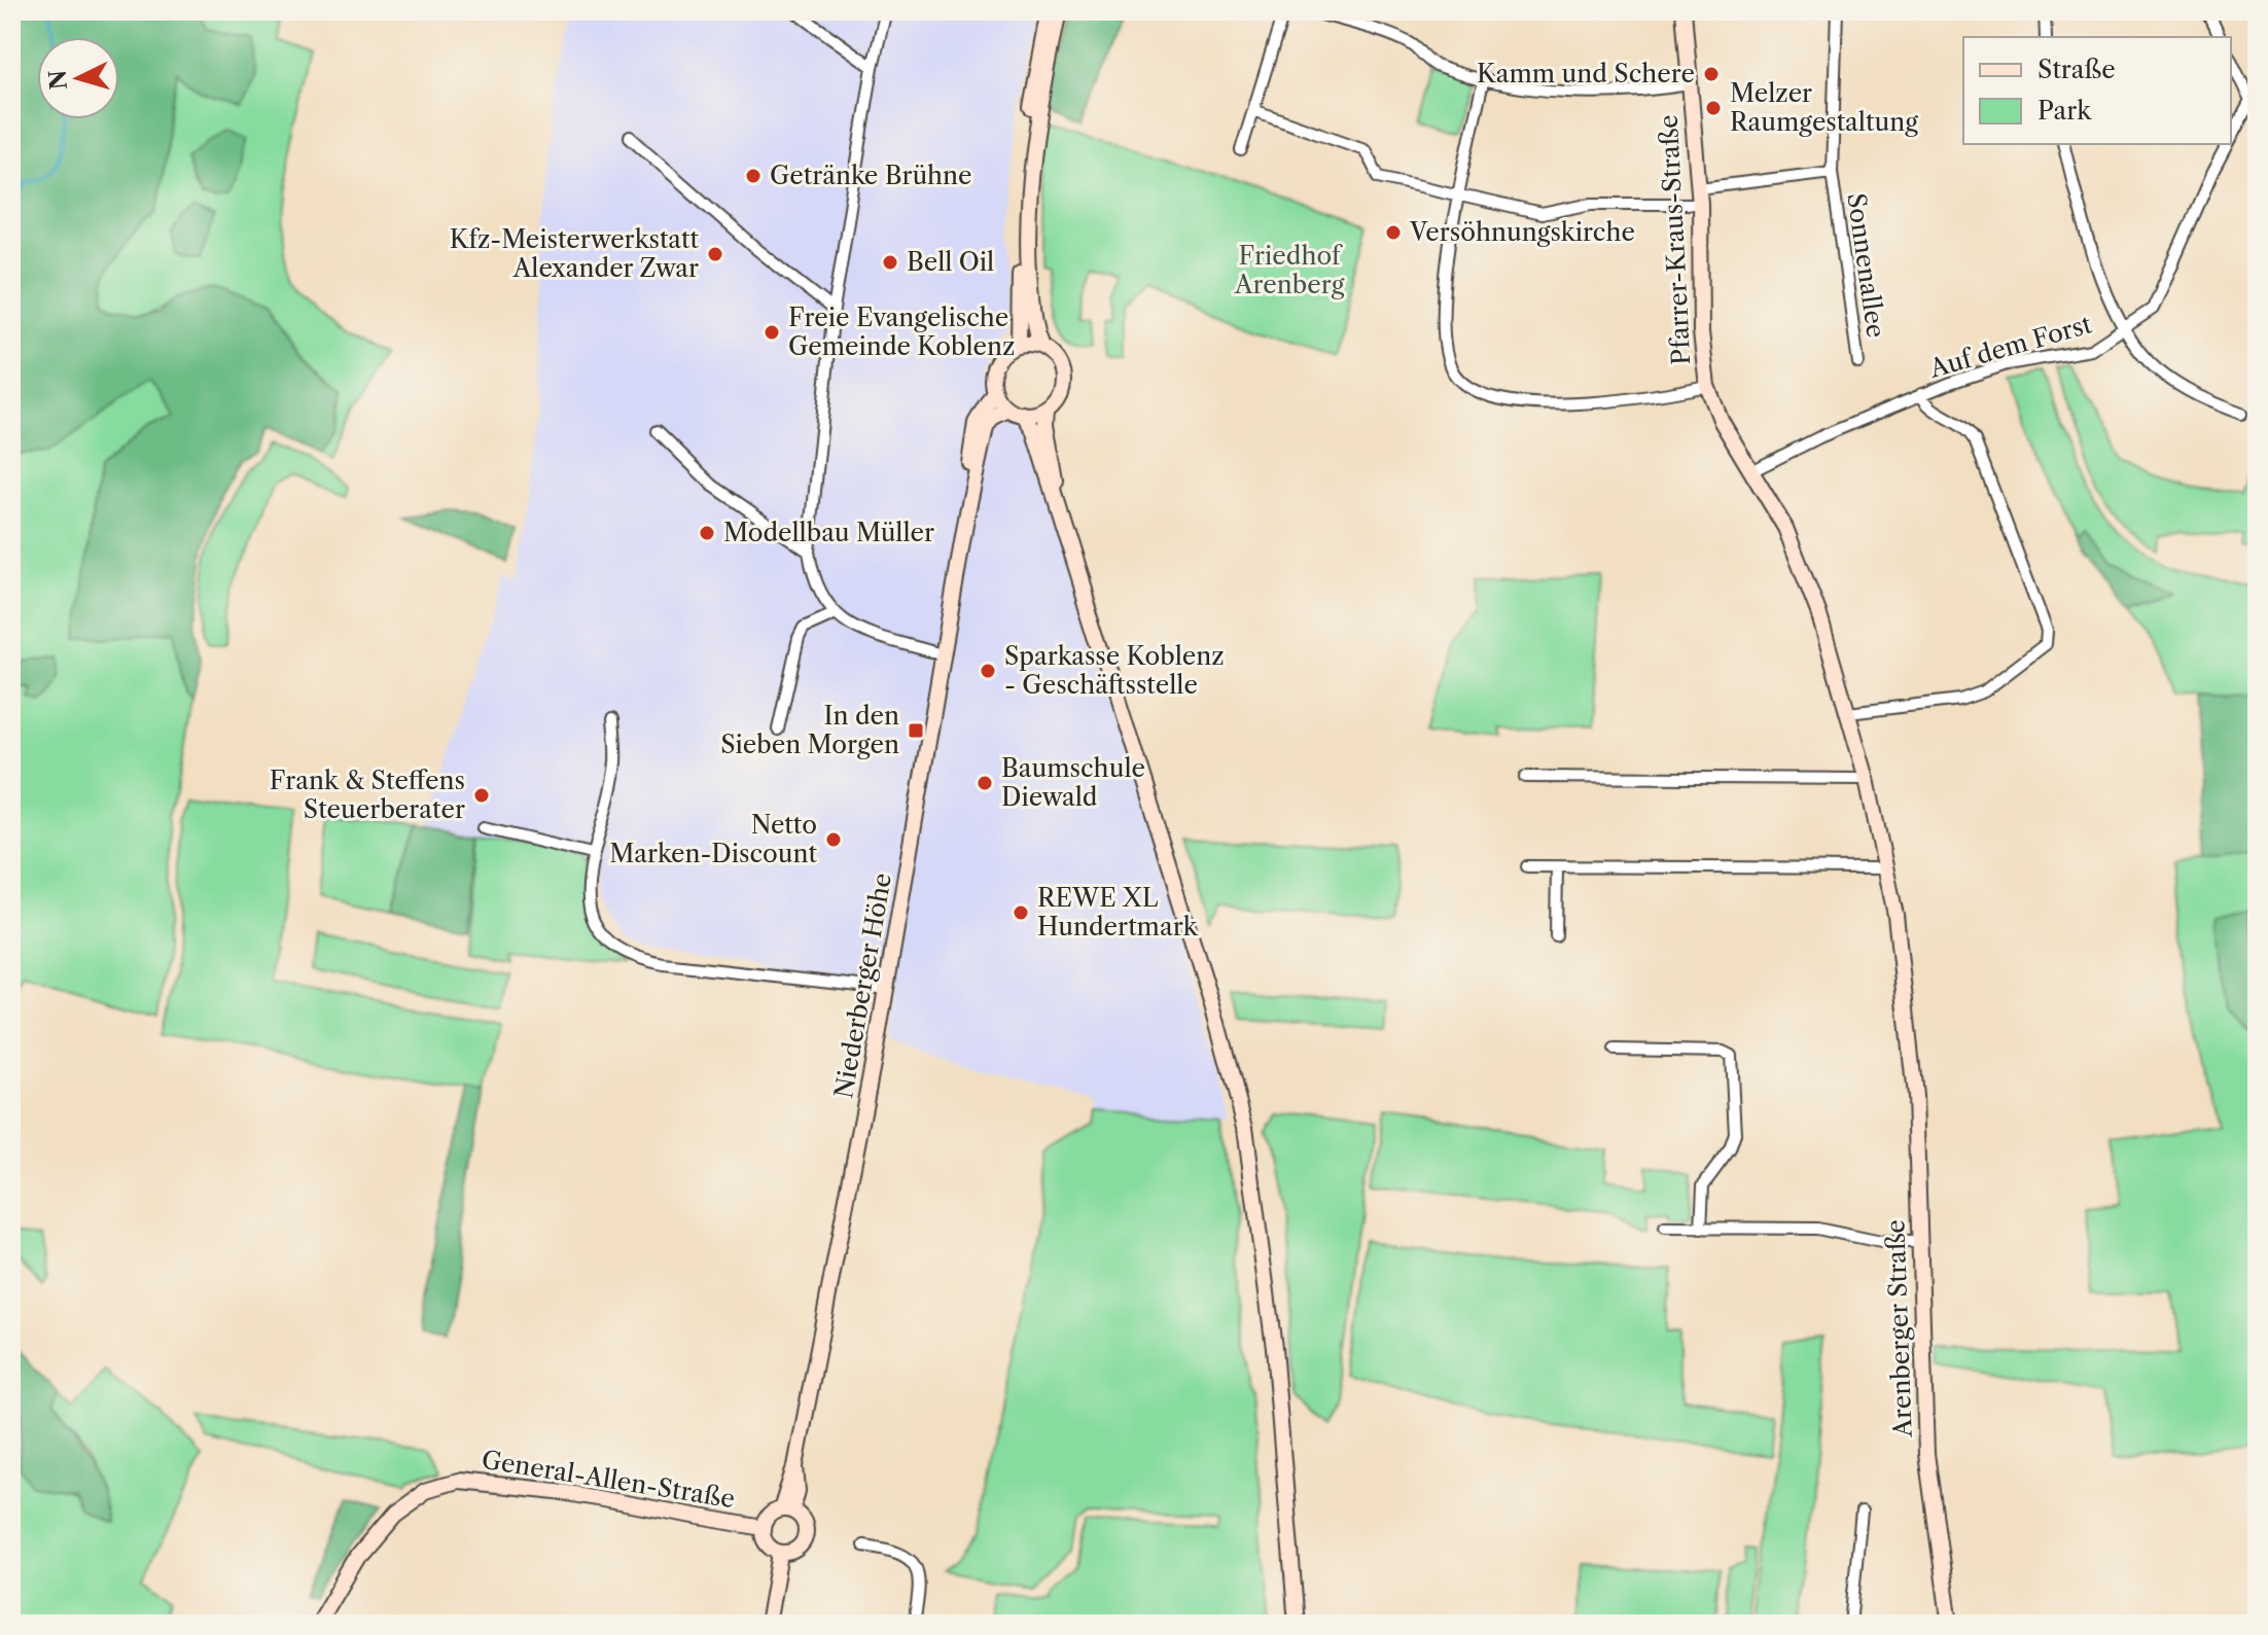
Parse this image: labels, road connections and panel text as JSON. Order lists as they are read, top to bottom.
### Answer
{
  "streets": {
    "street": [
      "Pfarrer-Kraus-Straße",
      "Sonnenallee",
      "Auf dem Forst",
      "Niederberger Höhe",
      "Arenberger Straße",
      "General-Allen-Straße"
    ]
  },
  "crossings": [
    ["Pfarrer-Kraus-Straße", "Sonnenallee"],
    ["Pfarrer-Kraus-Straße", "Auf dem Forst"],
    ["Pfarrer-Kraus-Straße", "Arenberger Straße"],
    ["Niederberger Höhe", "General-Allen-Straße"]
  ],
  "parks": ["Friedhof Arenberg"],
  "places": {
    "other": [
      "Kamm und Schere",
      "Melzer Raumgestaltung",
      "Getränke Brühne",
      "Versöhnungskirche",
      "Kfz-Meisterwerkstatt Alexander Zwar",
      "Bell Oil",
      "Freie Evangelische Gemeinde Koblenz",
      "Modellbau Müller",
      "Sparkasse Koblenz - Geschäftsstelle",
      "Baumschule Diewald",
      "Frank & Steffens Steuerberater",
      "Netto Marken-Discount",
      "REWE XL Hundertmark"
    ],
    "transit": ["In den Sieben Morgen"]
  },
  "legend": ["Straße", "Park"],
  "north": "left"
}
